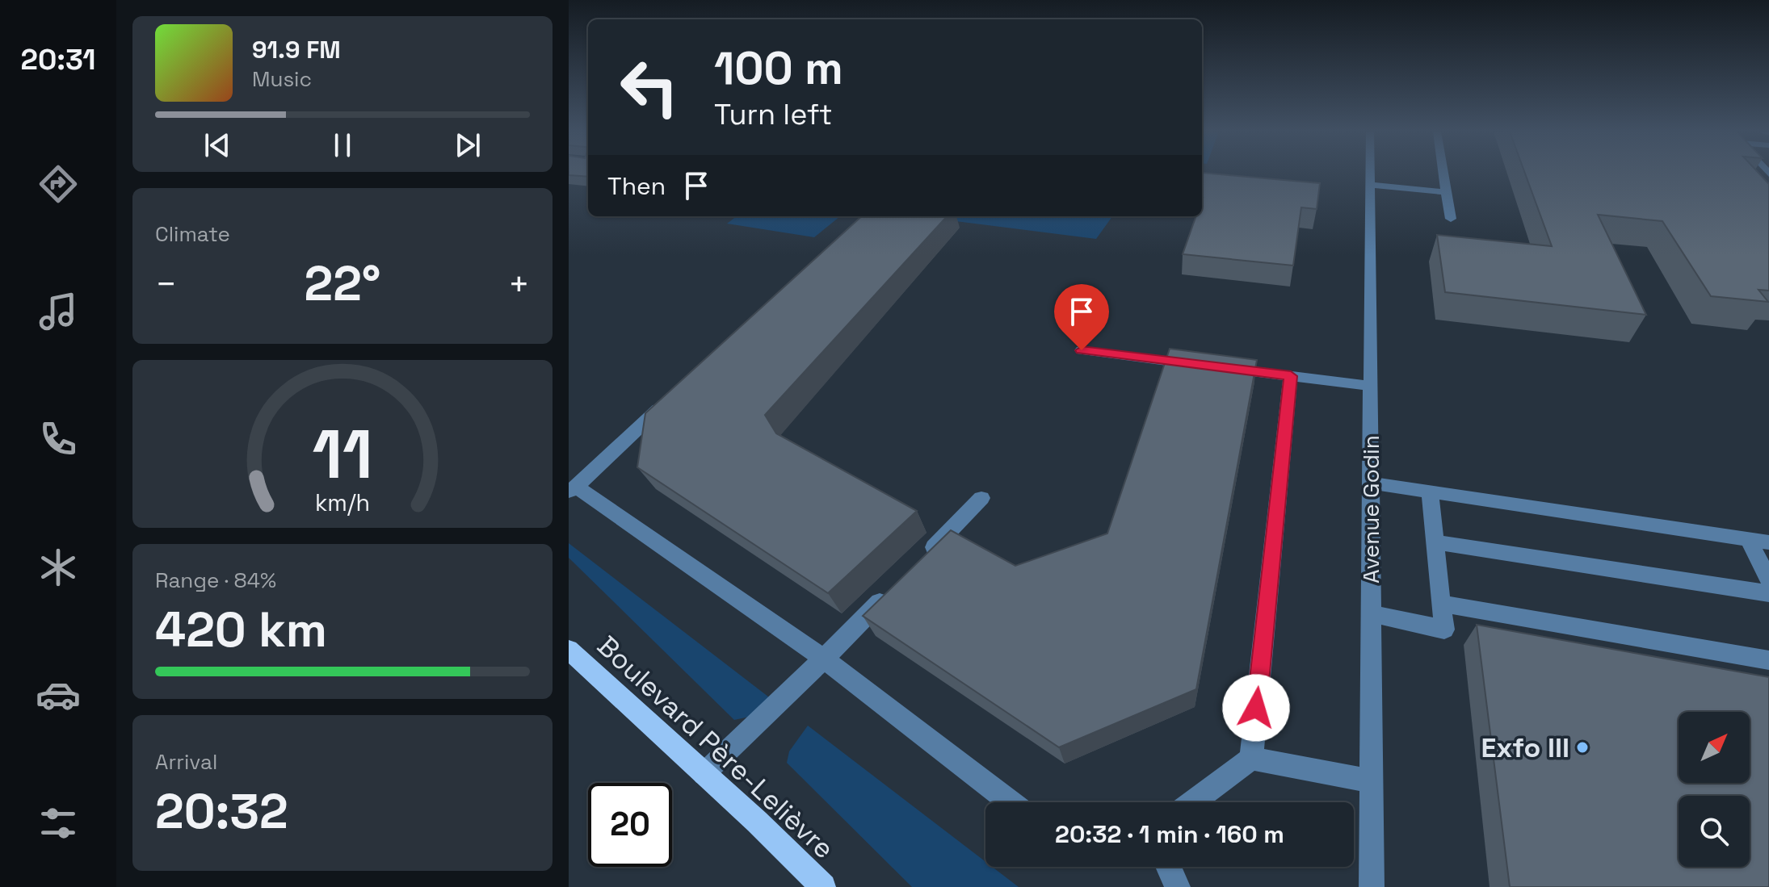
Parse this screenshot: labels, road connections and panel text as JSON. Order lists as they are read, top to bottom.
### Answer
{
  "streets": {
    "main road": ["Boulevard Père-Lelièvre"],
    "street": ["Avenue Godin"]
  },
  "places": ["Exfo III"],
  "north": "top right",
  "page": {
    "tabs": "20:31",
    "turn": ["100 m", "Turn left"],
    "song": ["91.9 FM", "Music"],
    "then": "Then",
    "tile": [
      "Climate",
      ["Range · 84%", "420 km"],
      ["Arrival", "20:32"]
    ],
    "heat": ["−", "22°", "+"],
    "limit": "20",
    "trip": "20:32 · 1 min · 160 m",
    "gauge": ["11", "km/h"]
  }
}
